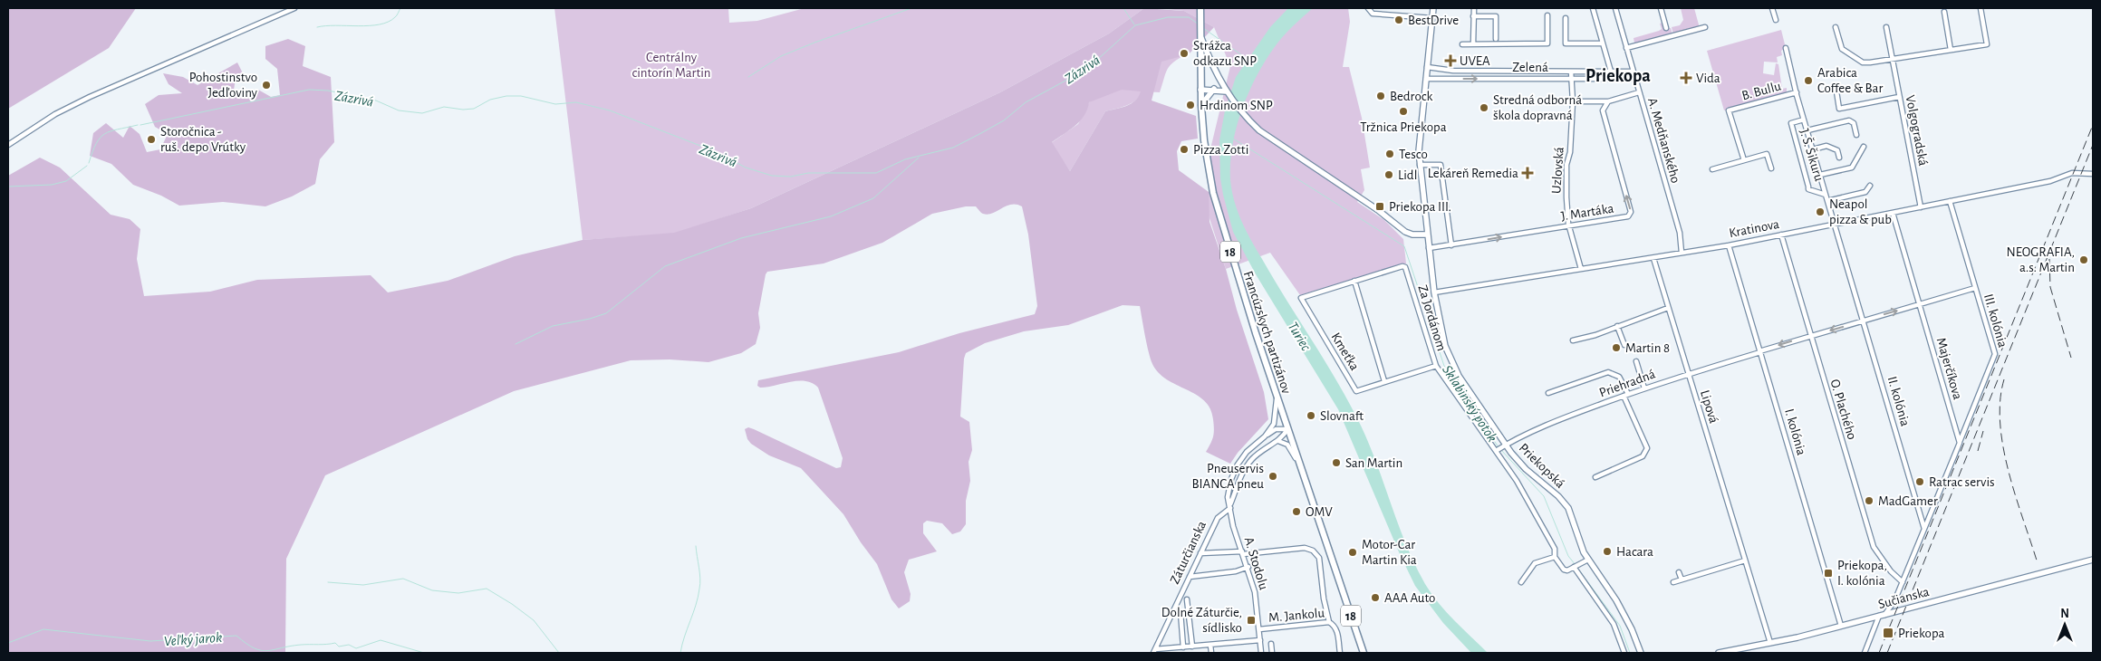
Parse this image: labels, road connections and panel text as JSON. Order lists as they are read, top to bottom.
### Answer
{
  "streets": {
    "main road": ["18", "Francúzskych partizánov"],
    "street": [
      "Zelená",
      "B. Bullu",
      "Volgogradská",
      "A. Medňanského",
      "J. Š. Šikuru",
      "Uzlovská",
      "J. Martáka",
      "Kratinova",
      "Za Jordánom",
      "III. kolónia",
      "Kmeťka",
      "Majerčíkova",
      "Priehradná",
      "II. kolónia",
      "Lipová",
      "O. Plachého",
      "I. kolónia",
      "Priekopská",
      "Záturčianska",
      "A. Stodolu",
      "Sučianska",
      "M. Jankolu"
    ]
  },
  "crossings": [
    ["Zelená", "A. Medňanského"],
    ["Zelená", "Uzlovská"],
    ["Zelená", "Priekopská"],
    ["B. Bullu", "J. Š. Šikuru"],
    ["Volgogradská", "Kratinova"],
    ["A. Medňanského", "Kratinova"],
    ["J. Š. Šikuru", "Kratinova"],
    ["J. Š. Šikuru", "II. kolónia"],
    ["Uzlovská", "J. Martáka"],
    ["Uzlovská", "Kratinova"],
    ["J. Martáka", "Priekopská"],
    ["Kratinova", "III. kolónia"],
    ["Kratinova", "Majerčíkova"],
    ["Kratinova", "II. kolónia"],
    ["Kratinova", "Lipová"],
    ["Kratinova", "O. Plachého"],
    ["Kratinova", "I. kolónia"],
    ["Kratinova", "Priekopská"],
    ["Za Jordánom", "Kmeťka"],
    ["Za Jordánom", "Priehradná"],
    ["III. kolónia", "Majerčíkova"],
    ["III. kolónia", "Priehradná"],
    ["Majerčíkova", "Priehradná"],
    ["Priehradná", "II. kolónia"],
    ["Priehradná", "Lipová"],
    ["Priehradná", "O. Plachého"],
    ["Priehradná", "I. kolónia"],
    ["Priehradná", "Priekopská"],
    ["Lipová", "Sučianska"],
    ["I. kolónia", "Sučianska"],
    ["Záturčianska", "A. Stodolu"],
    ["A. Stodolu", "M. Jankolu"]
  ],
  "districts": ["Priekopa"],
  "water": [
    "Zázrivá",
    "Turiec",
    "Sklabinský potok",
    "Veľký jarok"
  ],
  "parks": ["Centrálny cintorín Martin"],
  "places": {
    "other": [
      "BestDrive",
      "Strážca odkazu SNP",
      "Arabica Coffee & Bar",
      "Pohostinstvo Jedľoviny",
      "Bedrock",
      "Hrdinom SNP",
      "Stredná odborná škola dopravná",
      "Tržnica Priekopa",
      "Storočnica - ruš. depo Vrútky",
      "Pizza Zotti",
      "Tesco",
      "Lidl",
      "Neapol pizza & pub",
      "NEOGRAFIA, a.s. Martin",
      "Martin 8",
      "Slovnaft",
      "San Martin",
      "Pneuservis BIANCA pneu",
      "Ratrac servis",
      "MadGamer",
      "OMV",
      "Hacara",
      "Motor-Car Martin Kia",
      "AAA Auto"
    ],
    "health": ["UVEA", "Vida", "Lekáreň Remedia"],
    "transit": [
      "Priekopa III.",
      "Priekopa, I. kolónia",
      "Dolné Záturčie, sídlisko",
      "Priekopa"
    ]
  },
  "north": "top"
}
